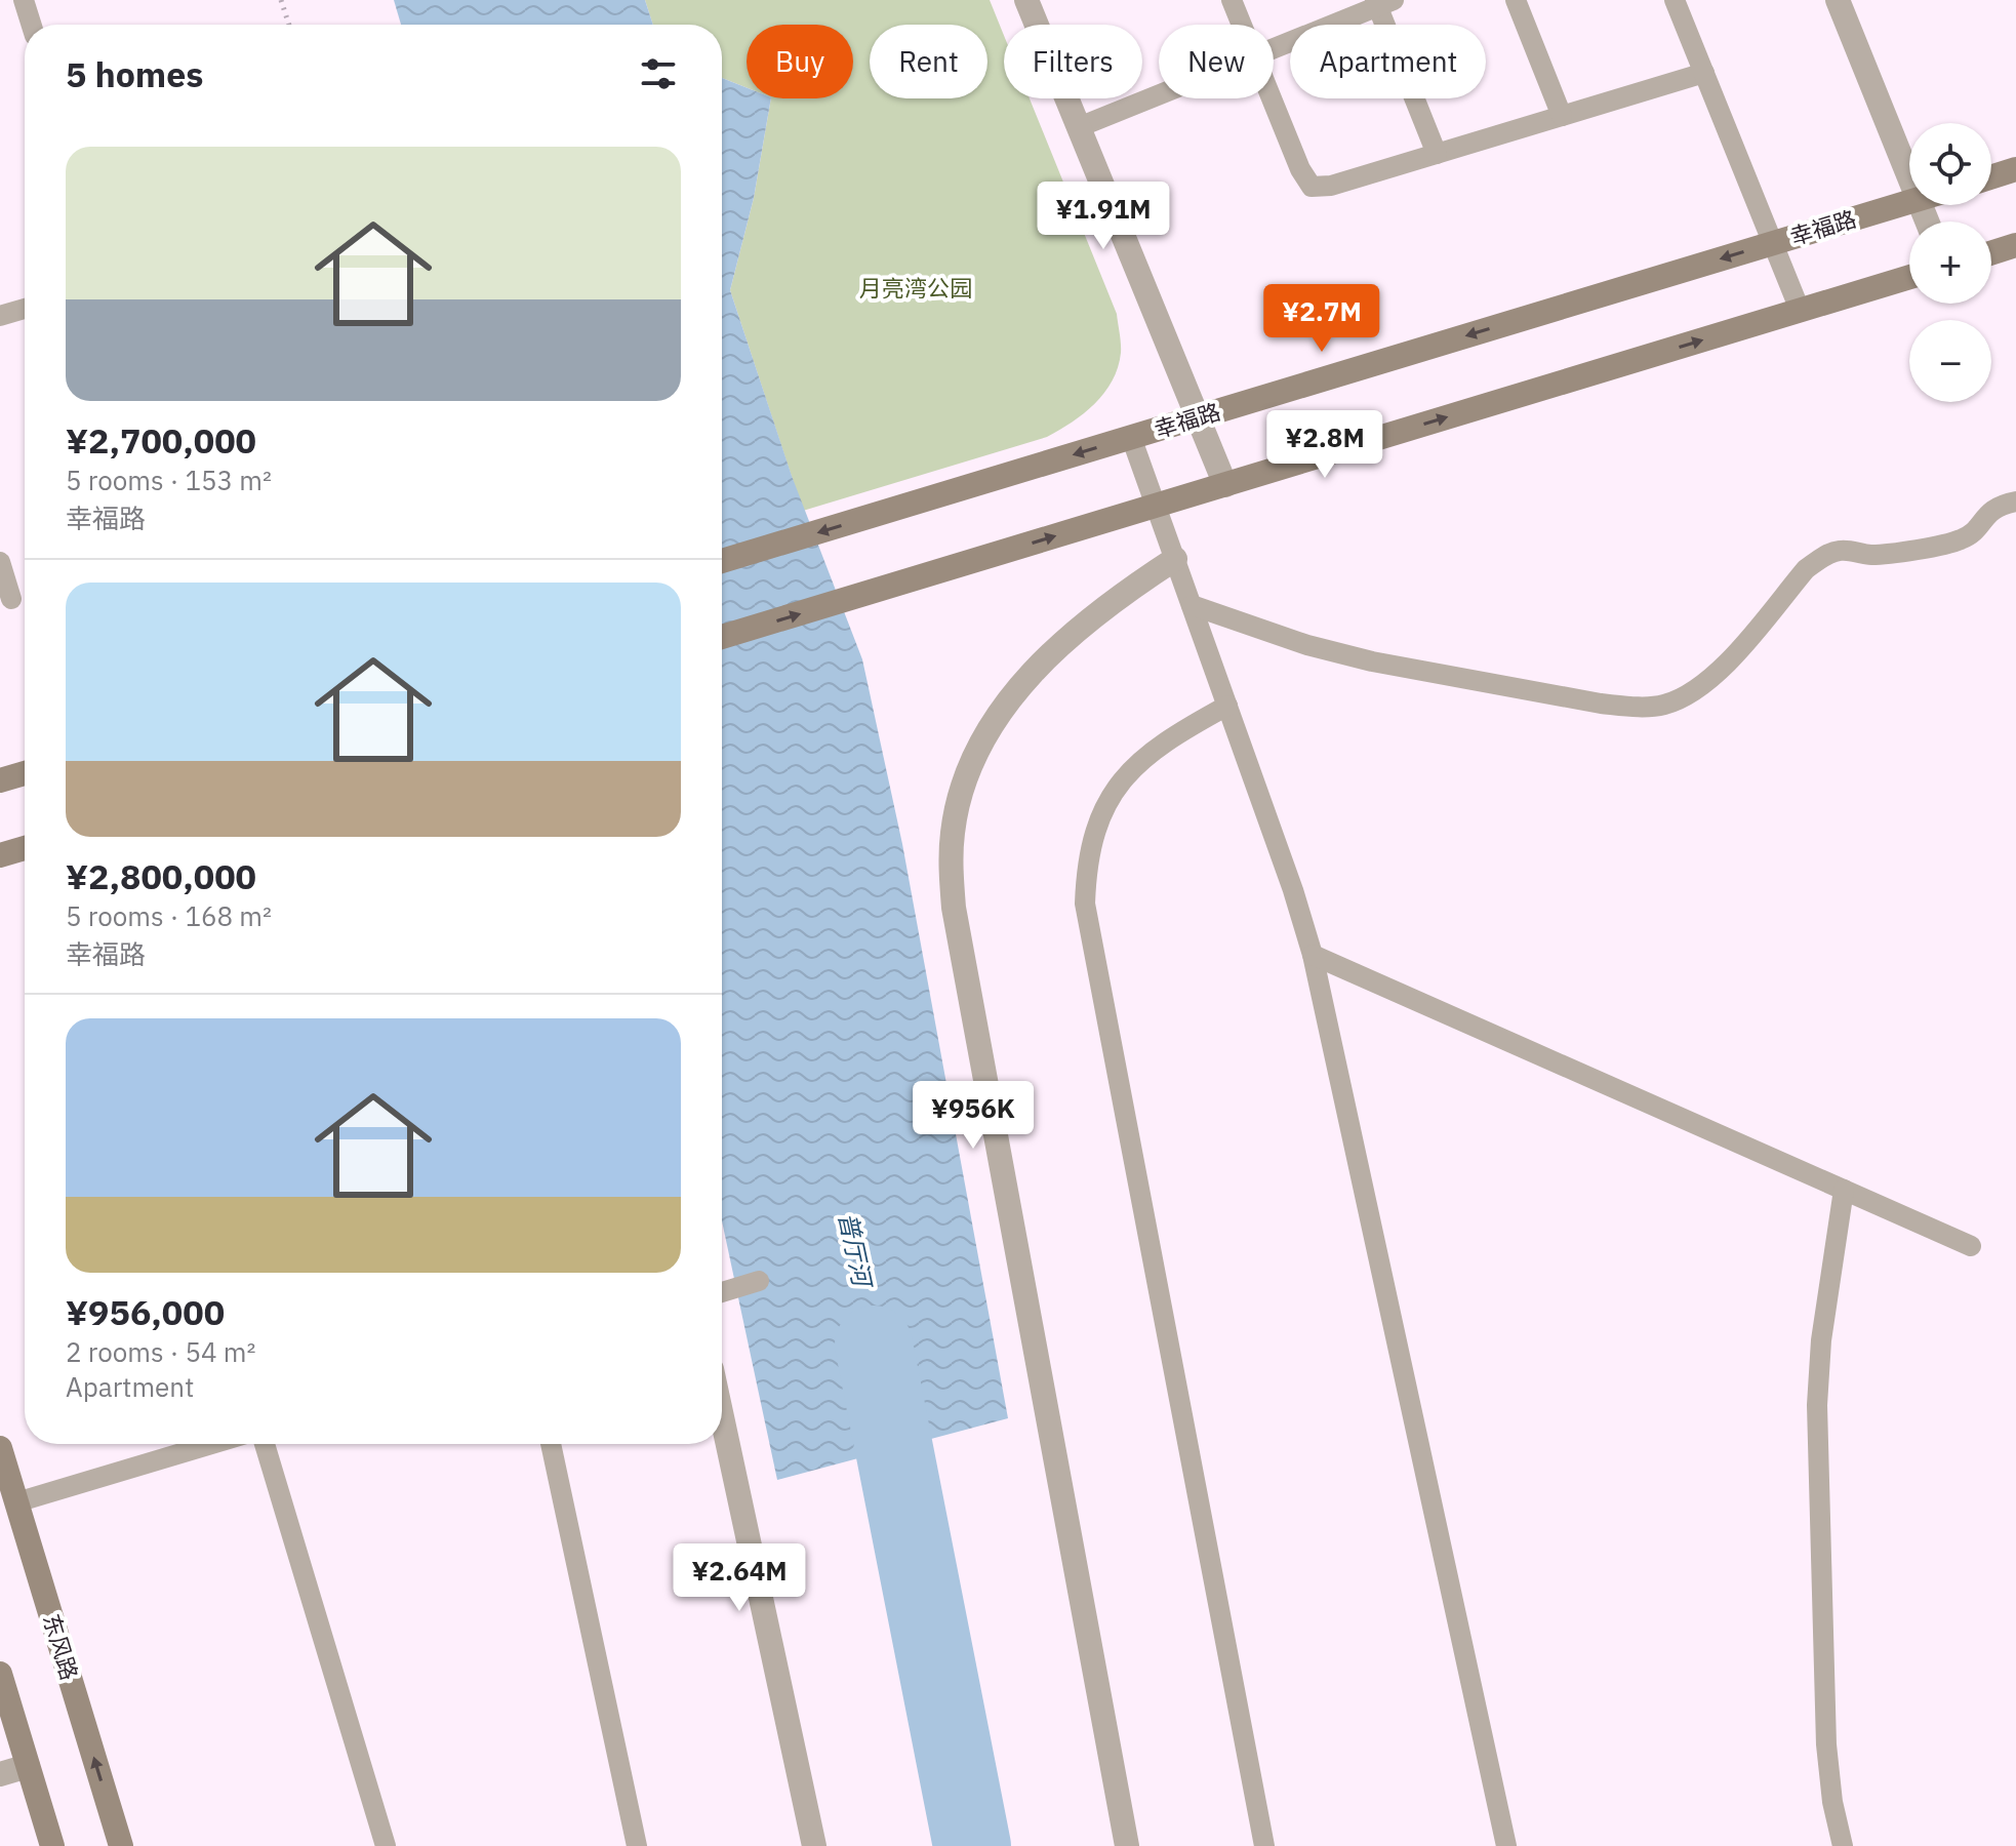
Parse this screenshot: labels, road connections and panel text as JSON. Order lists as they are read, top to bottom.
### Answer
{
  "streets": {
    "main road": ["幸福路", "东风路"]
  },
  "water": ["普厅河"],
  "parks": ["月亮湾公园"],
  "page": {
    "chip": [
      "Buy",
      "Rent",
      "Filters",
      "New",
      "Apartment"
    ],
    "heading": "5 homes",
    "map_buttons": ["+", "−"],
    "list": [
      {
        "name": "¥2,700,000",
        "note": "5 rooms · 153 m² · 幸福路"
      },
      {
        "name": "¥2,800,000",
        "note": "5 rooms · 168 m² · 幸福路"
      },
      {
        "name": "¥956,000",
        "note": "2 rooms · 54 m² · Apartment"
      }
    ],
    "price": [
      "¥1.91M",
      "¥2.7M",
      "¥2.8M",
      "¥956K",
      "¥2.64M"
    ]
  }
}
